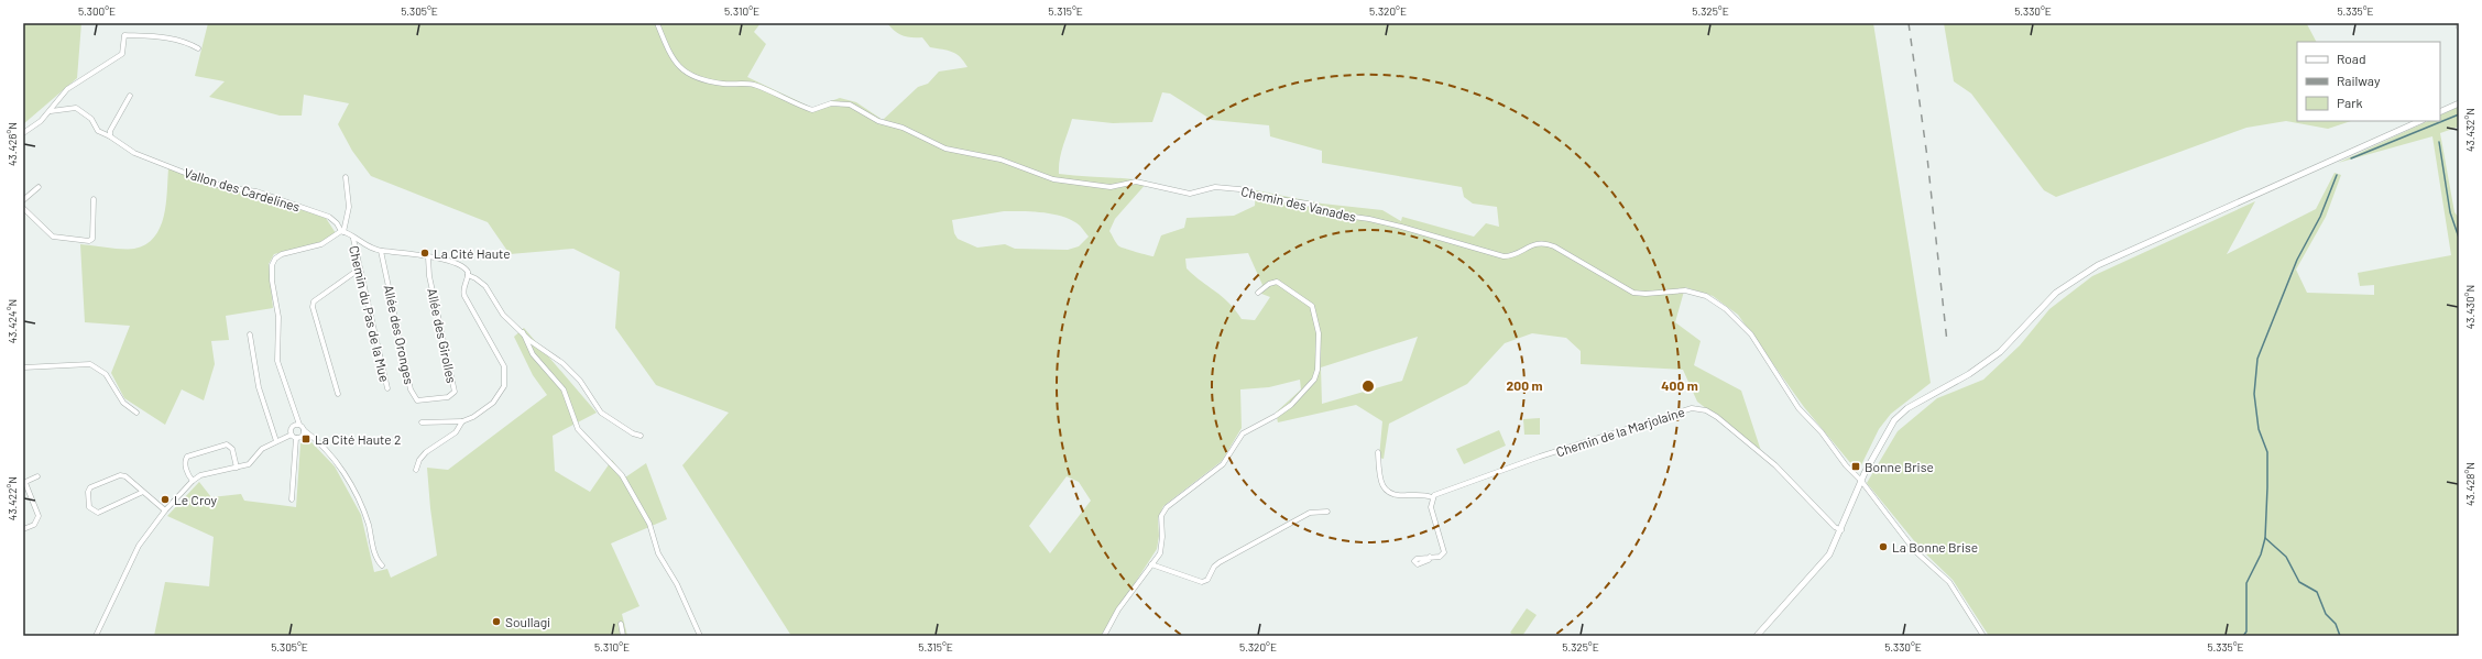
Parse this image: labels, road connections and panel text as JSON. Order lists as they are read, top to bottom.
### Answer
{
  "streets": {
    "street": [
      "Vallon des Cardelines",
      "Chemin des Vanades",
      "Chemin du Pas de la Mue",
      "Allée des Oronges",
      "Allée des Girolles",
      "Chemin de la Marjolaine"
    ]
  },
  "crossings": [
    ["Vallon des Cardelines", "Chemin du Pas de la Mue"],
    ["Chemin du Pas de la Mue", "Allée des Oronges"],
    ["Chemin du Pas de la Mue", "Allée des Girolles"],
    ["Allée des Oronges", "Allée des Girolles"]
  ],
  "places": {
    "other": [
      "La Cité Haute",
      "Le Croy",
      "La Bonne Brise",
      "Soullagi"
    ],
    "transit": ["La Cité Haute 2", "Bonne Brise"]
  },
  "legend": ["Road", "Railway", "Park"],
  "coordinates": [
    "5.300°E",
    "5.305°E",
    "5.310°E",
    "5.315°E",
    "5.320°E",
    "5.325°E",
    "5.330°E",
    "5.335°E",
    "43.432°N",
    "43.426°N",
    "43.430°N",
    "43.424°N",
    "43.428°N",
    "43.422°N"
  ],
  "rings": ["200 m", "400 m"]
}
